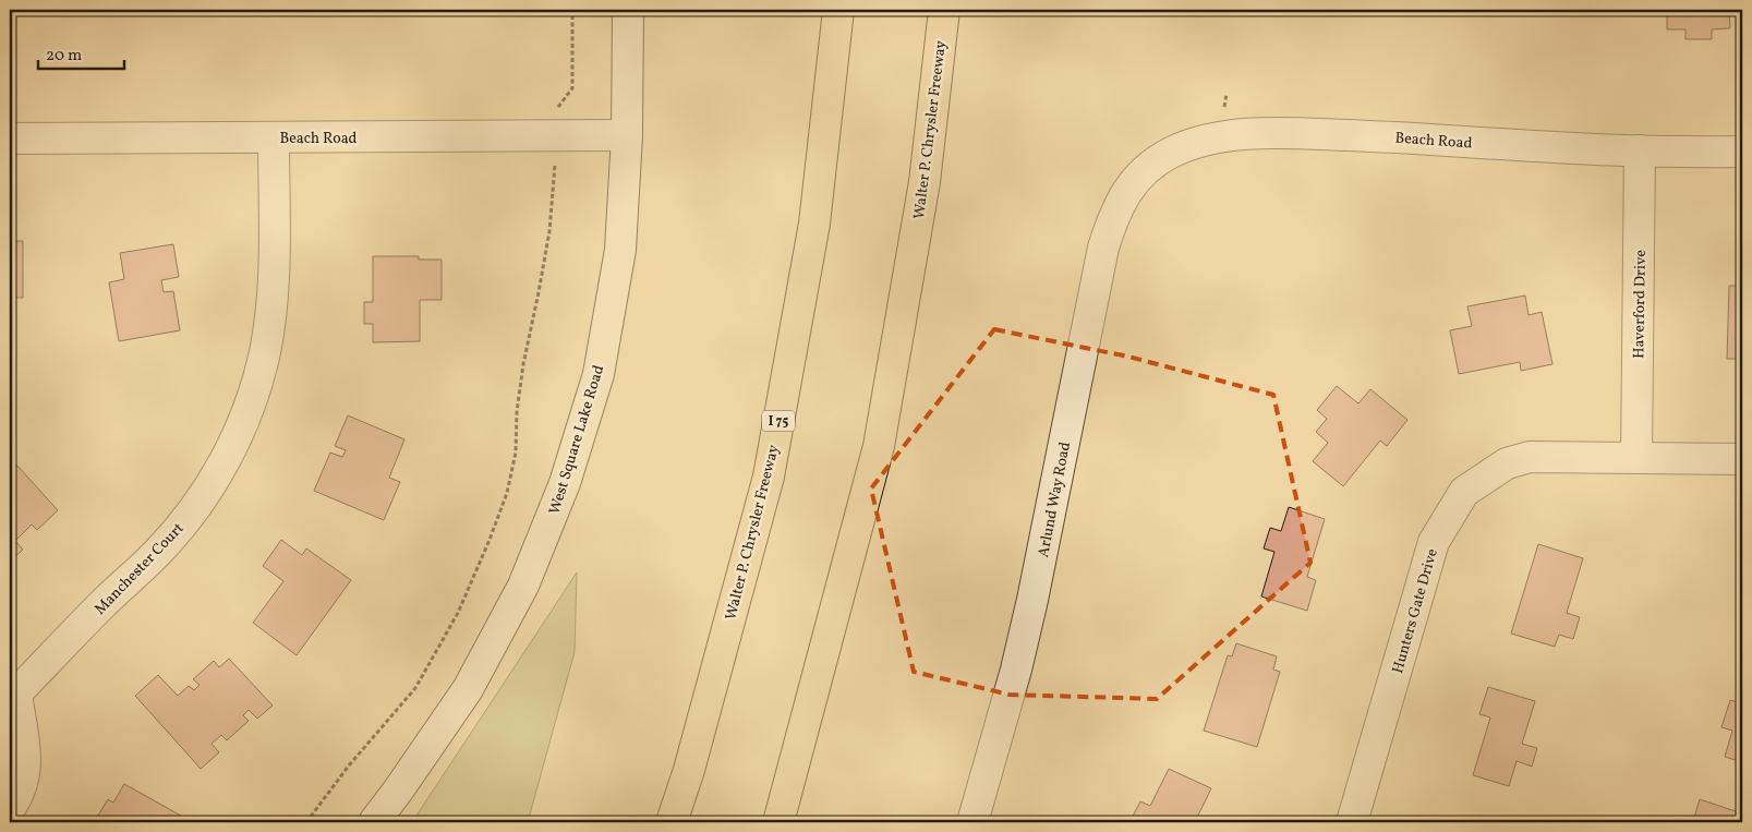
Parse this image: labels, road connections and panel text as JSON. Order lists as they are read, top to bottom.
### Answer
{
  "streets": {
    "highway": ["Walter P. Chrysler Freeway", "I 75"],
    "street": [
      "Beach Road",
      "Haverford Drive",
      "West Square Lake Road",
      "Arlund Way Road",
      "Manchester Court",
      "Hunters Gate Drive"
    ]
  },
  "crossings": [
    ["Beach Road", "Haverford Drive"],
    ["Beach Road", "West Square Lake Road"],
    ["Beach Road", "Arlund Way Road"],
    ["Beach Road", "Manchester Court"],
    ["Haverford Drive", "Hunters Gate Drive"]
  ],
  "scale_bar": "20 m"
}
